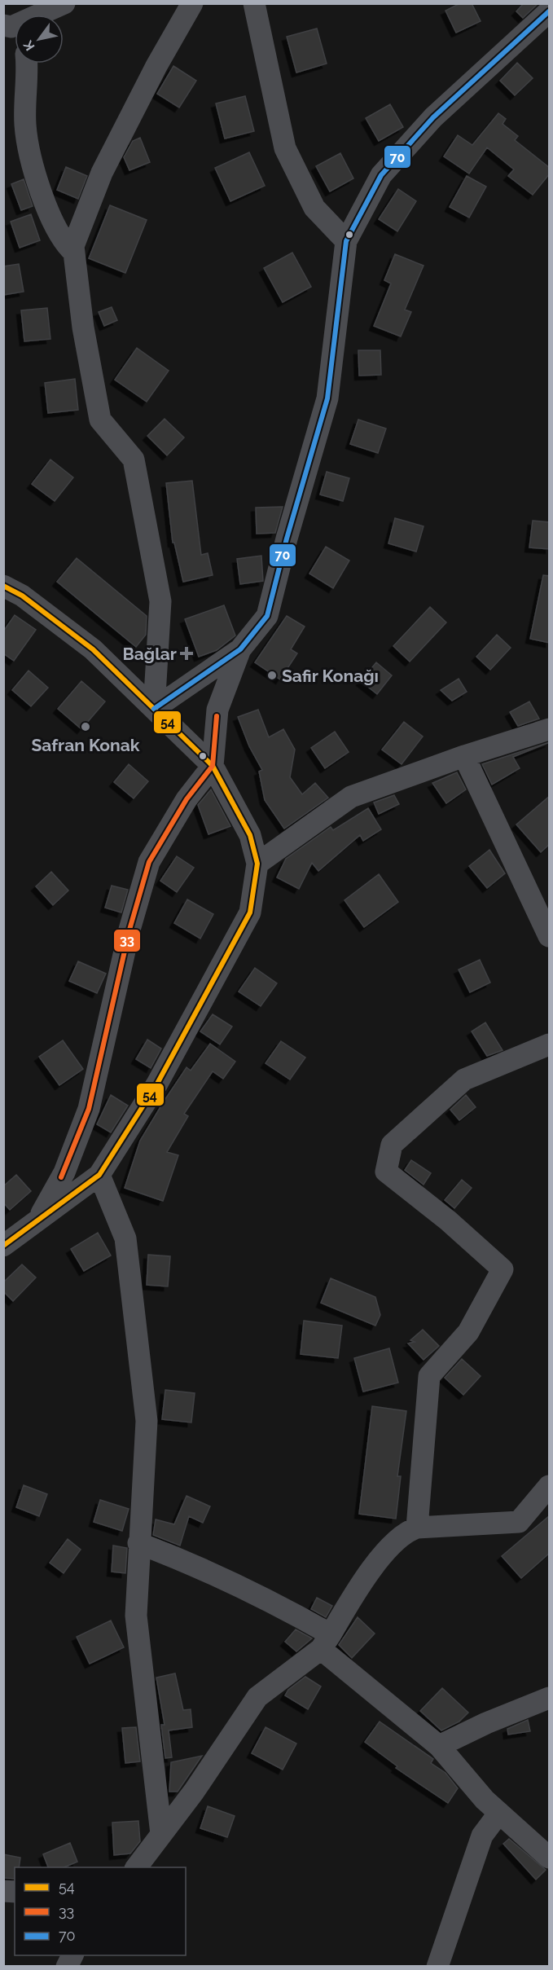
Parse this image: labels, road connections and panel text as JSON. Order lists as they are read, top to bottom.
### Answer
{
  "places": {
    "health": ["Bağlar"],
    "other": ["Safir Konağı", "Safran Konak"]
  },
  "lines": ["transit line 70", "transit line 54", "transit line 33"],
  "legend": ["54", "33", "70"],
  "north": "bottom left"
}
